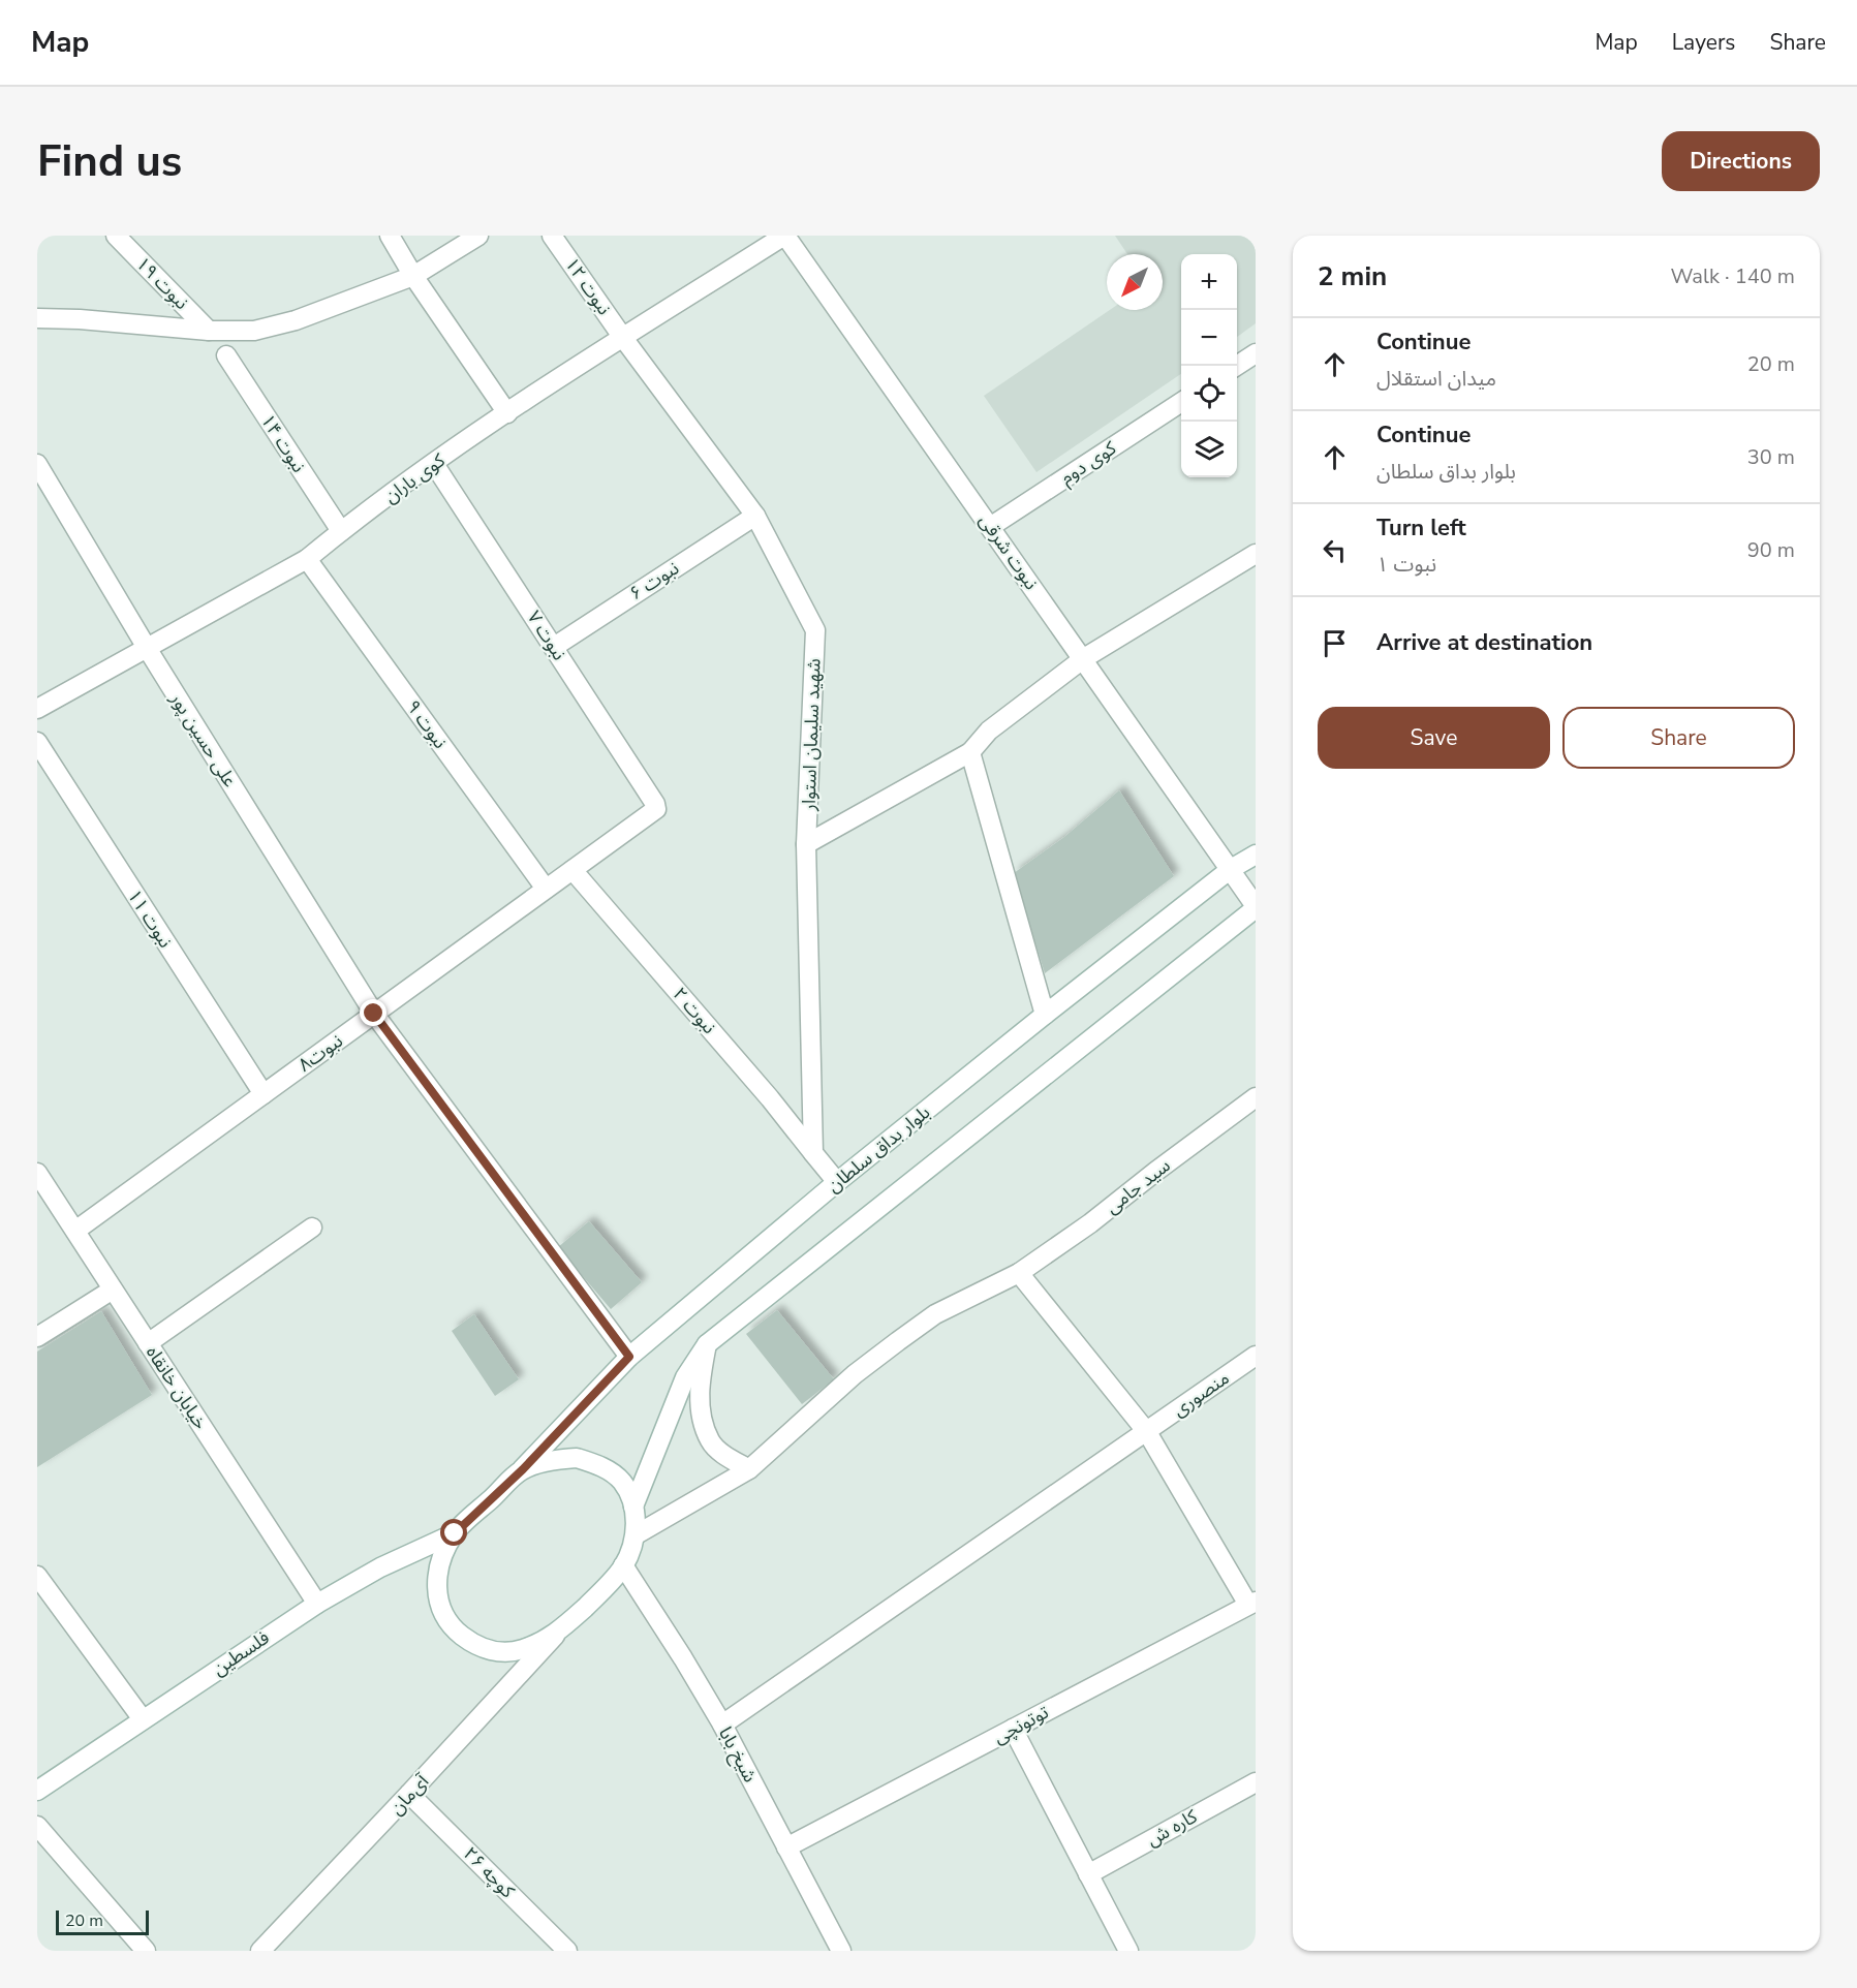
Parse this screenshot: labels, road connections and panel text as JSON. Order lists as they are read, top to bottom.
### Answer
{
  "streets": {
    "street": [
      "نبوت ۱۹",
      "نبوت ۱۲",
      "نبوت ۱۴",
      "کوی دوم",
      "کوی باران",
      "نبوت شرقی",
      "نبوت ۶",
      "نبوت ۷",
      "نبوت ۹",
      "شهید سلیمان استوار",
      "علی حسین پور",
      "نبوت ۱۱",
      "نبوت ۲",
      "نبوت۸",
      "بلوار بداق سلطان",
      "سید جامی",
      "خیابان خانقاه",
      "منصوری",
      "فلسطین",
      "توتونچی",
      "شیخ بابا",
      "آی‌مان",
      "کاره ش",
      "کوچه ۲۶"
    ]
  },
  "crossings": [
    ["نبوت ۱۲", "کوی باران"],
    ["نبوت ۱۲", "شهید سلیمان استوار"],
    ["نبوت ۱۴", "کوی باران"],
    ["کوی دوم", "نبوت شرقی"],
    ["کوی باران", "نبوت شرقی"],
    ["کوی باران", "نبوت ۷"],
    ["کوی باران", "نبوت ۹"],
    ["کوی باران", "شهید سلیمان استوار"],
    ["کوی باران", "علی حسین پور"],
    ["نبوت شرقی", "بلوار بداق سلطان"],
    ["نبوت ۶", "نبوت ۷"],
    ["نبوت ۶", "شهید سلیمان استوار"],
    ["نبوت ۷", "نبوت۸"],
    ["نبوت ۹", "نبوت۸"],
    ["شهید سلیمان استوار", "نبوت ۲"],
    ["علی حسین پور", "نبوت۸"],
    ["علی حسین پور", "بلوار بداق سلطان"],
    ["نبوت ۱۱", "نبوت۸"],
    ["نبوت ۲", "نبوت۸"],
    ["نبوت۸", "خیابان خانقاه"],
    ["بلوار بداق سلطان", "سید جامی"],
    ["بلوار بداق سلطان", "فلسطین"],
    ["بلوار بداق سلطان", "شیخ بابا"],
    ["بلوار بداق سلطان", "آی‌مان"],
    ["سید جامی", "فلسطین"],
    ["سید جامی", "شیخ بابا"],
    ["سید جامی", "آی‌مان"],
    ["خیابان خانقاه", "فلسطین"],
    ["منصوری", "شیخ بابا"],
    ["فلسطین", "شیخ بابا"],
    ["فلسطین", "آی‌مان"],
    ["توتونچی", "شیخ بابا"],
    ["شیخ بابا", "آی‌مان"],
    ["آی‌مان", "کوچه ۲۶"]
  ],
  "scale_bar": "20 m",
  "north": "bottom left",
  "page": {
    "header": "Map",
    "nav": ["Map", "Layers", "Share"],
    "buttons": [
      "Directions",
      ["Save", "Share"]
    ],
    "title": "Find us",
    "heading": ["2 min", "Walk · 140 m"],
    "map_buttons": ["+", "−"],
    "list": [
      ["Continue", "میدان استقلال", "20 m"],
      ["Continue", "بلوار بداق سلطان", "30 m"],
      ["Turn left", "نبوت ۱", "90 m"],
      "Arrive at destination"
    ],
    "scale": "20 m"
  }
}
